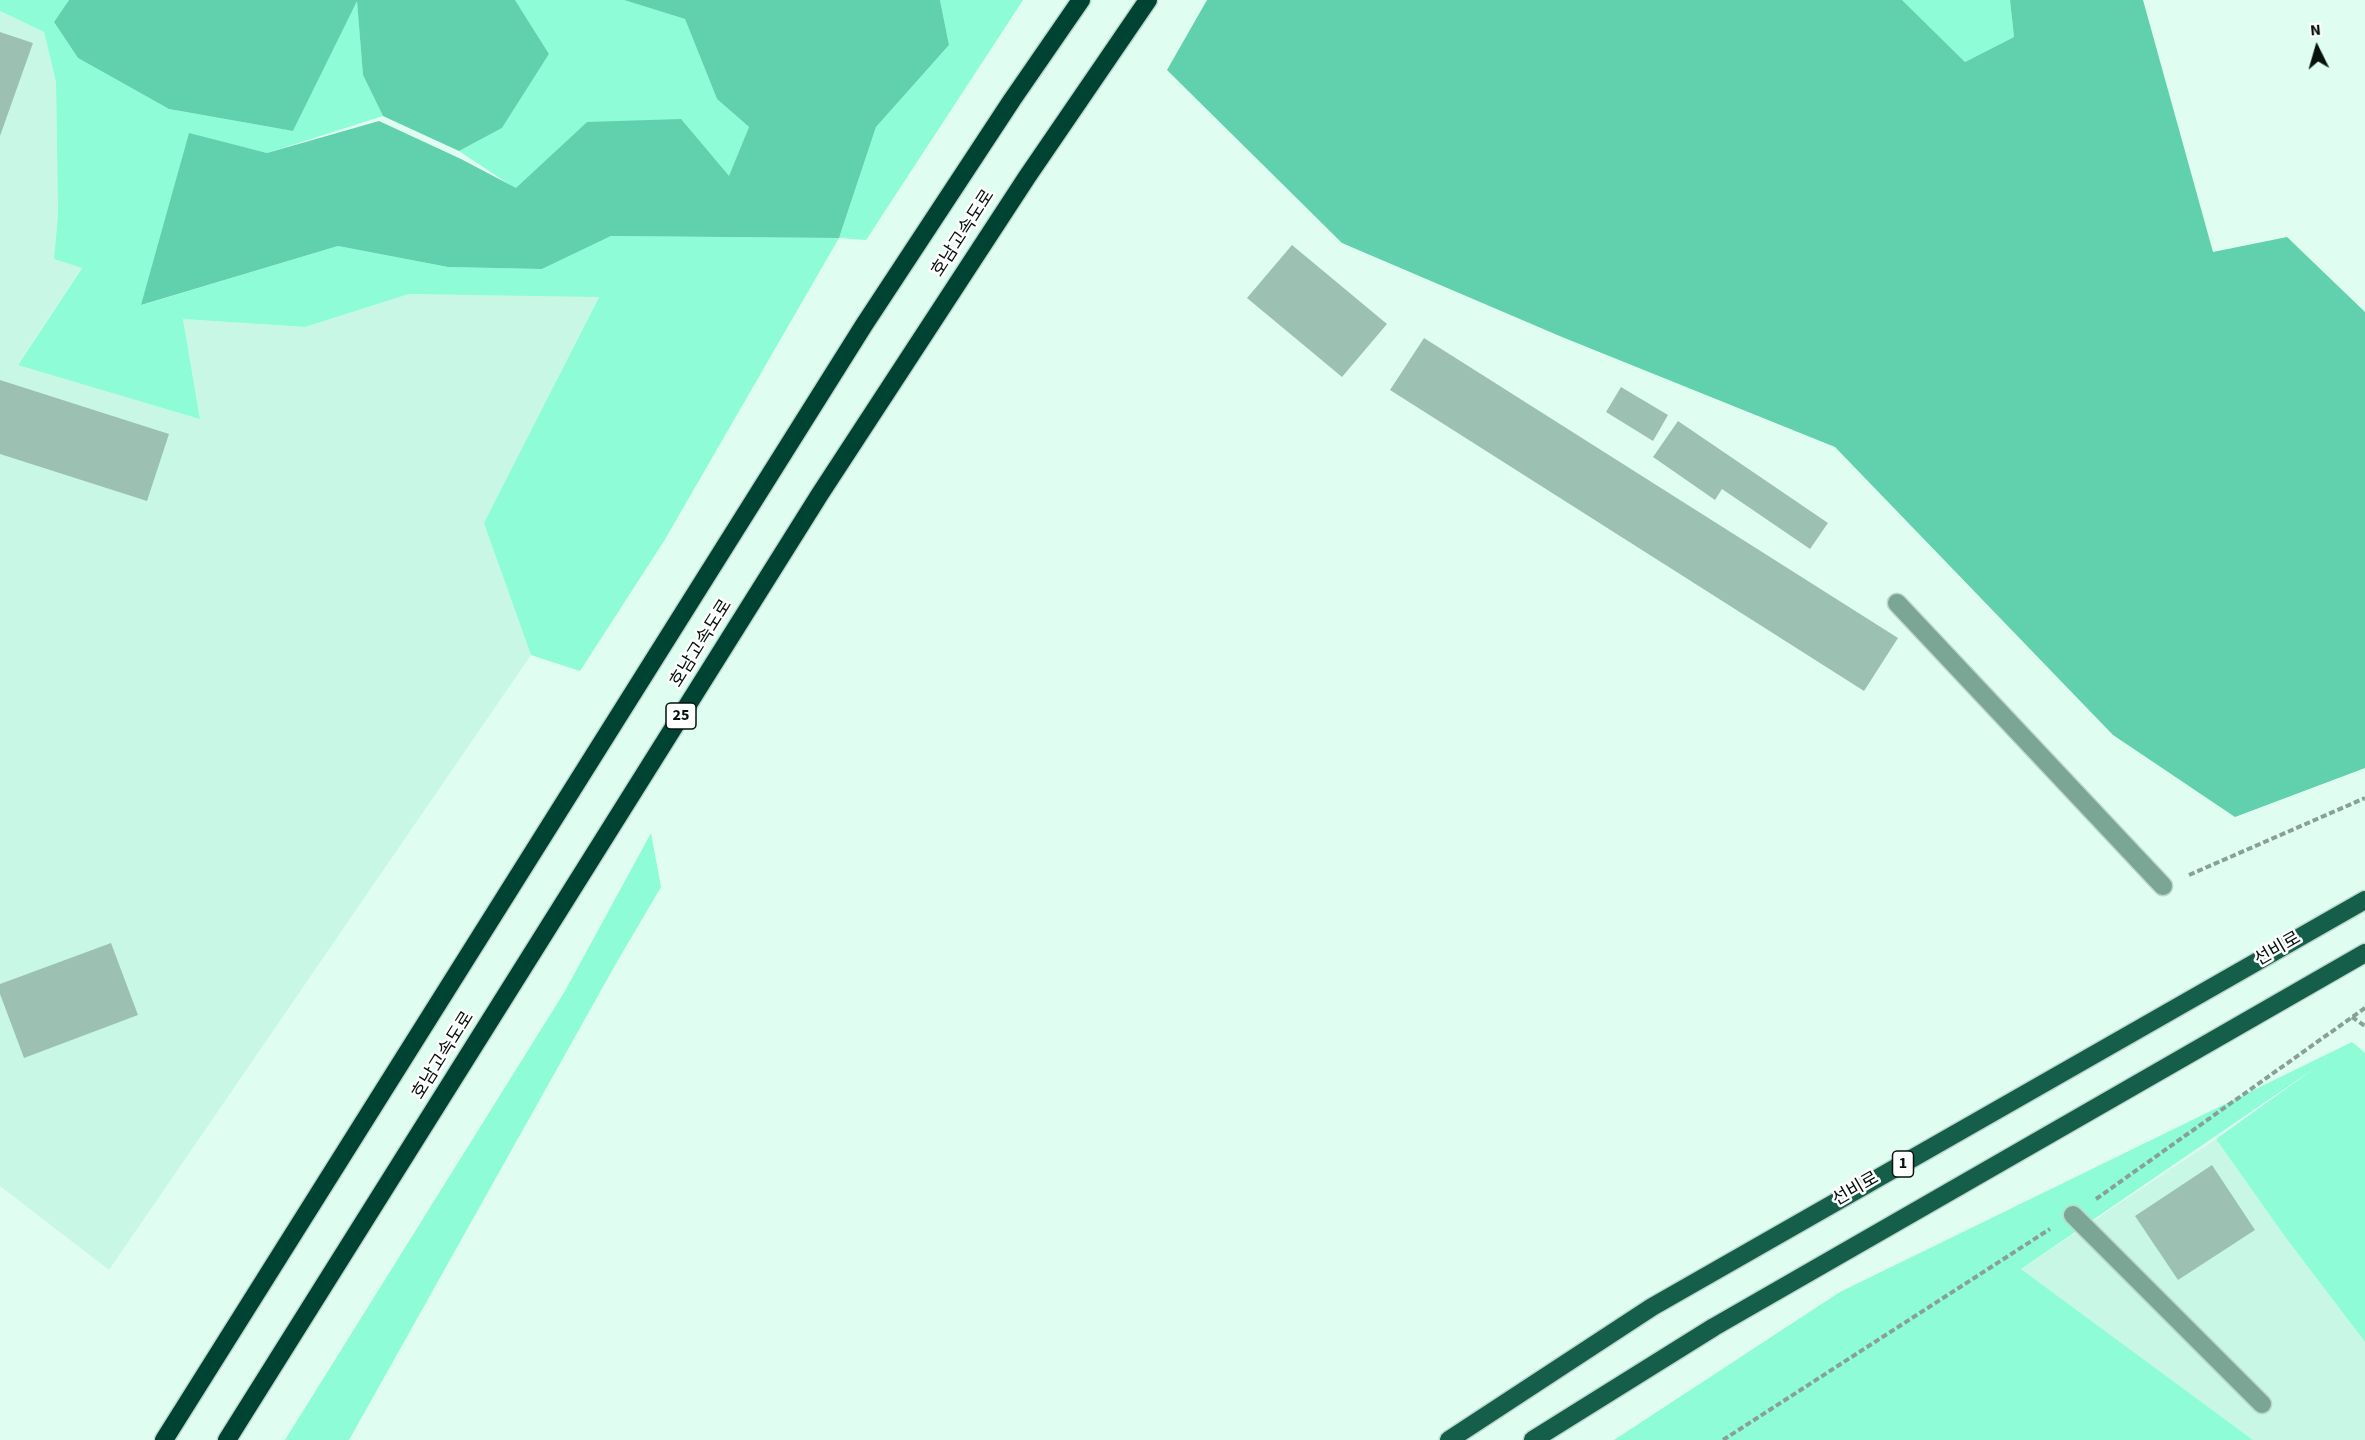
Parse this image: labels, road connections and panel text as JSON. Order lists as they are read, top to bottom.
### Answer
{
  "streets": {
    "highway": ["호남고속도로", "25"],
    "main road": ["선비로", "1"]
  },
  "north": "top"
}
